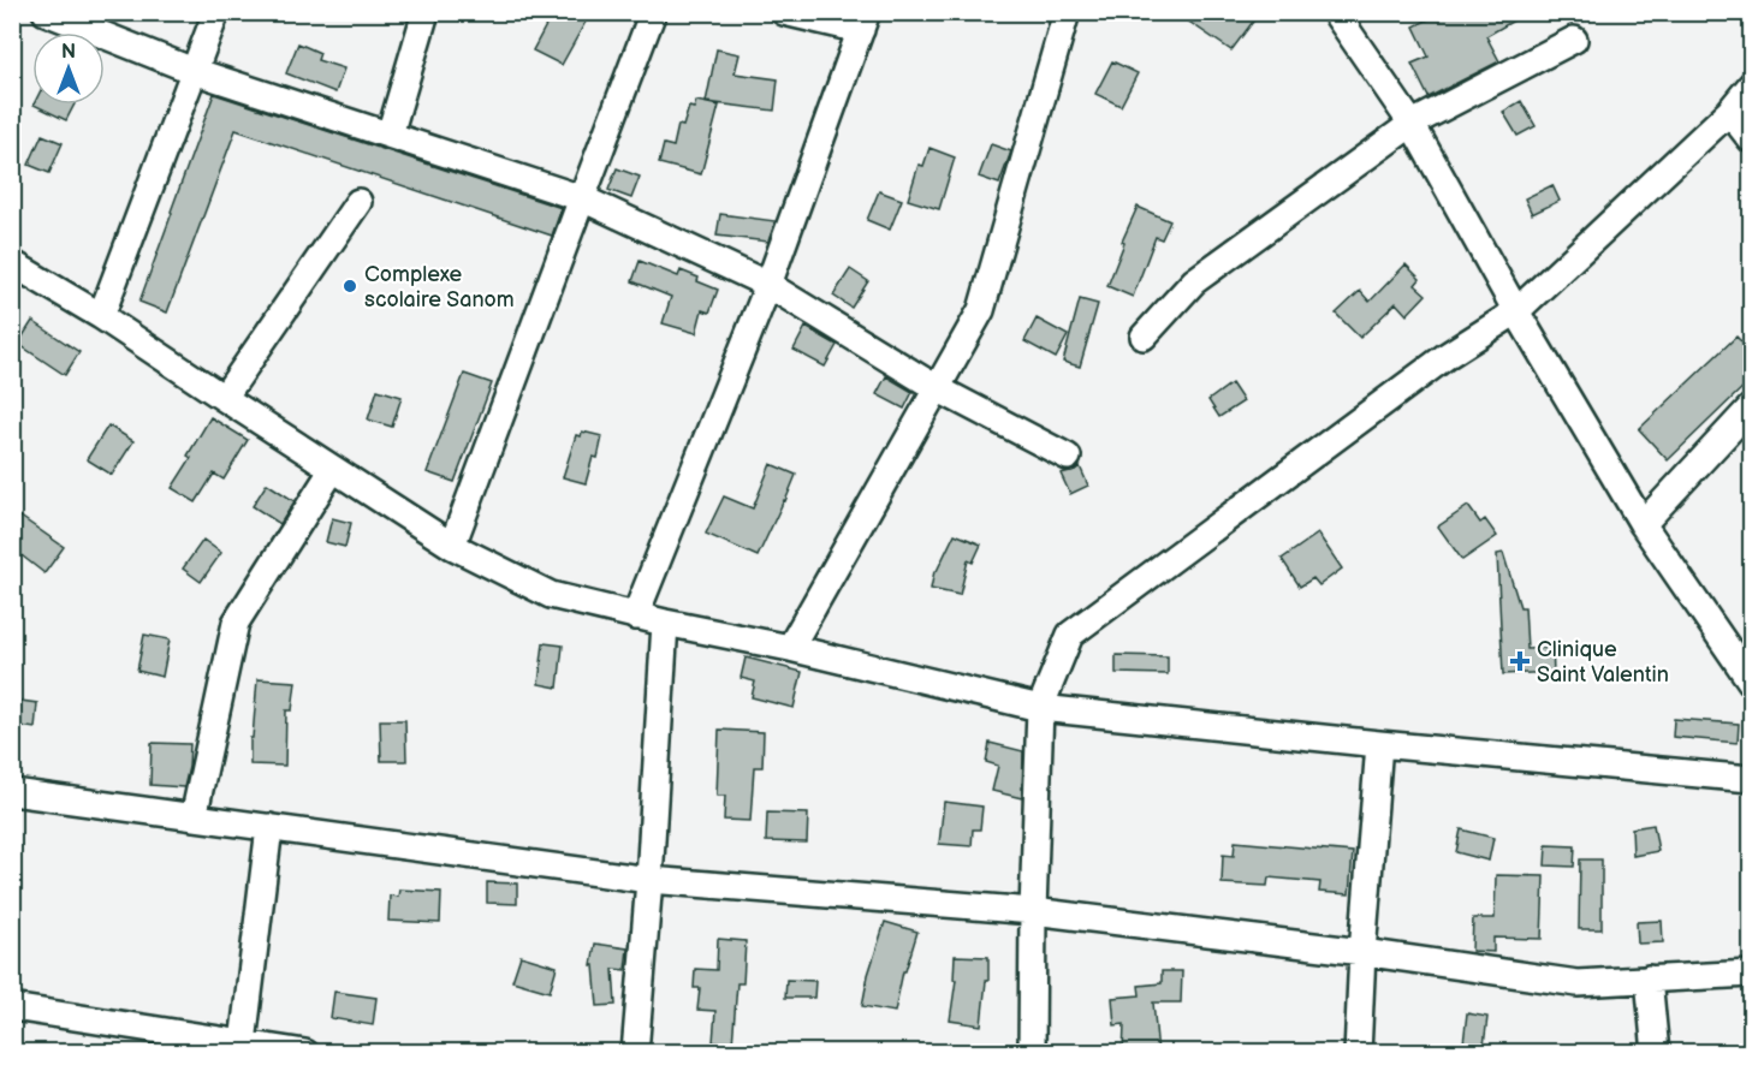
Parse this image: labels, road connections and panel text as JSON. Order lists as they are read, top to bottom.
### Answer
{
  "places": {
    "other": ["Complexe scolaire Sanom"],
    "health": ["Clinique Saint Valentin"]
  },
  "north": "top"
}
